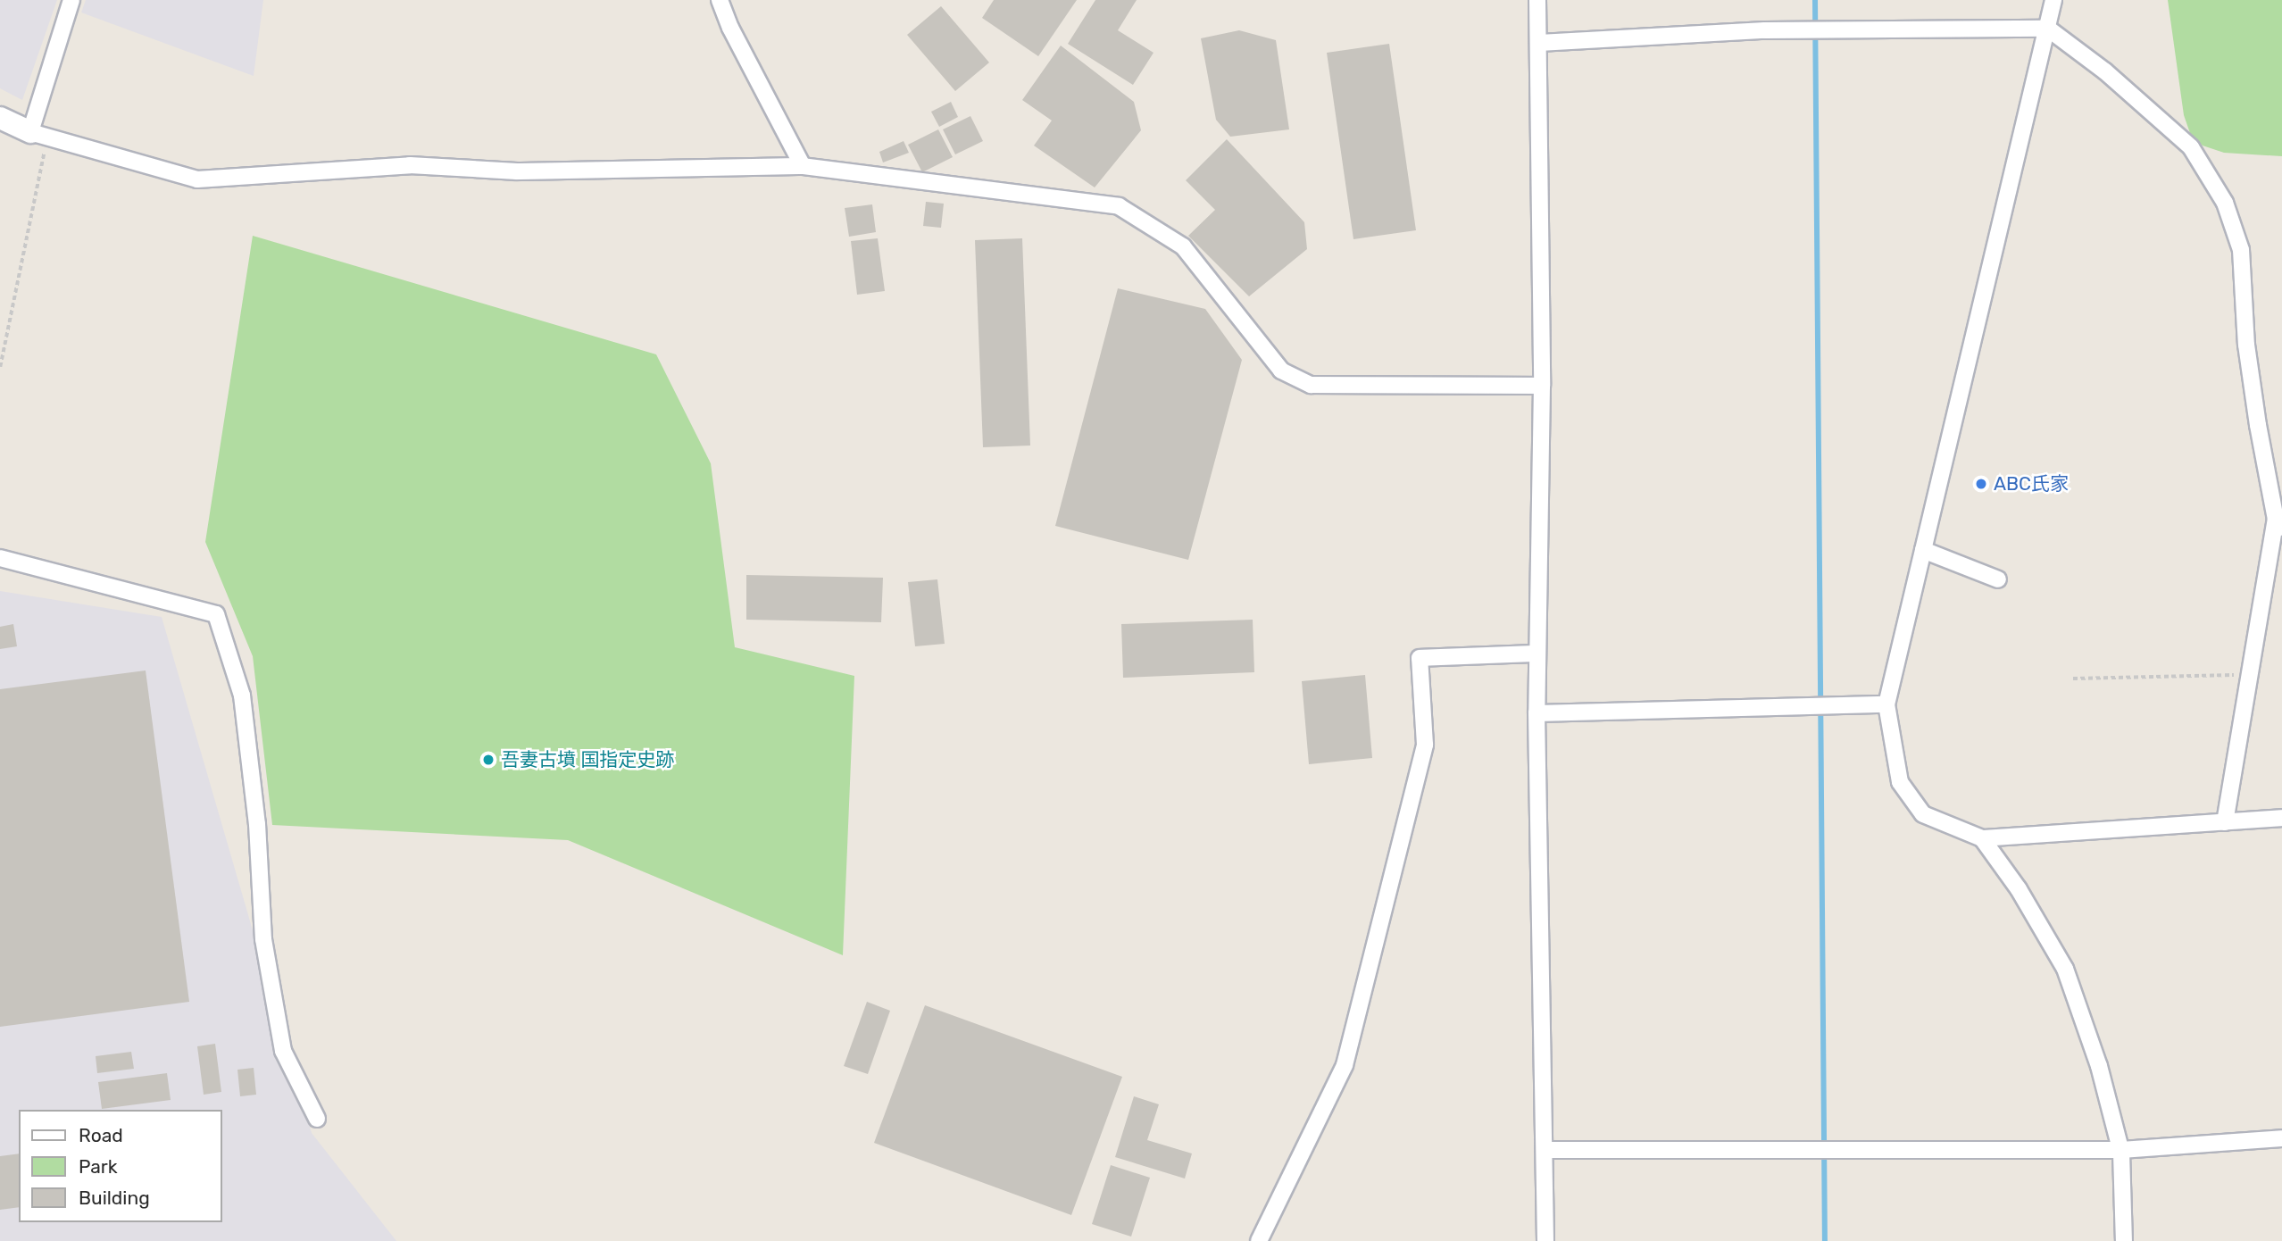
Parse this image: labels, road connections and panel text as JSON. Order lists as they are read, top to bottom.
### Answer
{
  "places": ["ABC氏家", "吾妻古墳 国指定史跡"],
  "legend": ["Road", "Park", "Building"]
}
